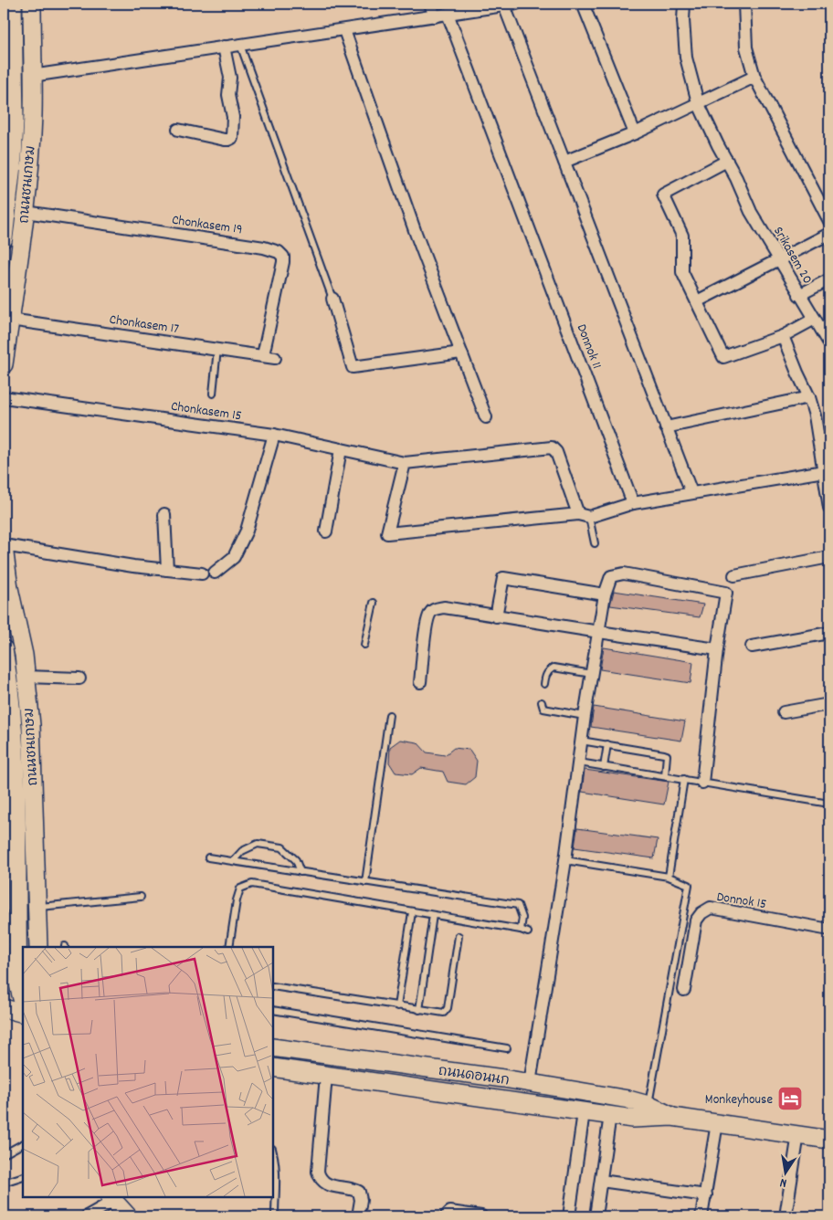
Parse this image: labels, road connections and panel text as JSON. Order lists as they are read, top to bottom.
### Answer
{
  "streets": {
    "main road": ["ถนนชนเกษม", "ถนนดอนนก"],
    "street": [
      "Chonkasem 19",
      "Srikasem 20",
      "Chonkasem 17",
      "Donnok 11",
      "Chonkasem 15",
      "Donnok 15"
    ]
  },
  "crossings": [
    ["ถนนชนเกษม", "Chonkasem 19"],
    ["ถนนชนเกษม", "Chonkasem 17"],
    ["Chonkasem 19", "Chonkasem 17"]
  ],
  "places": {
    "hotel": ["Monkeyhouse"]
  },
  "north": "bottom"
}
